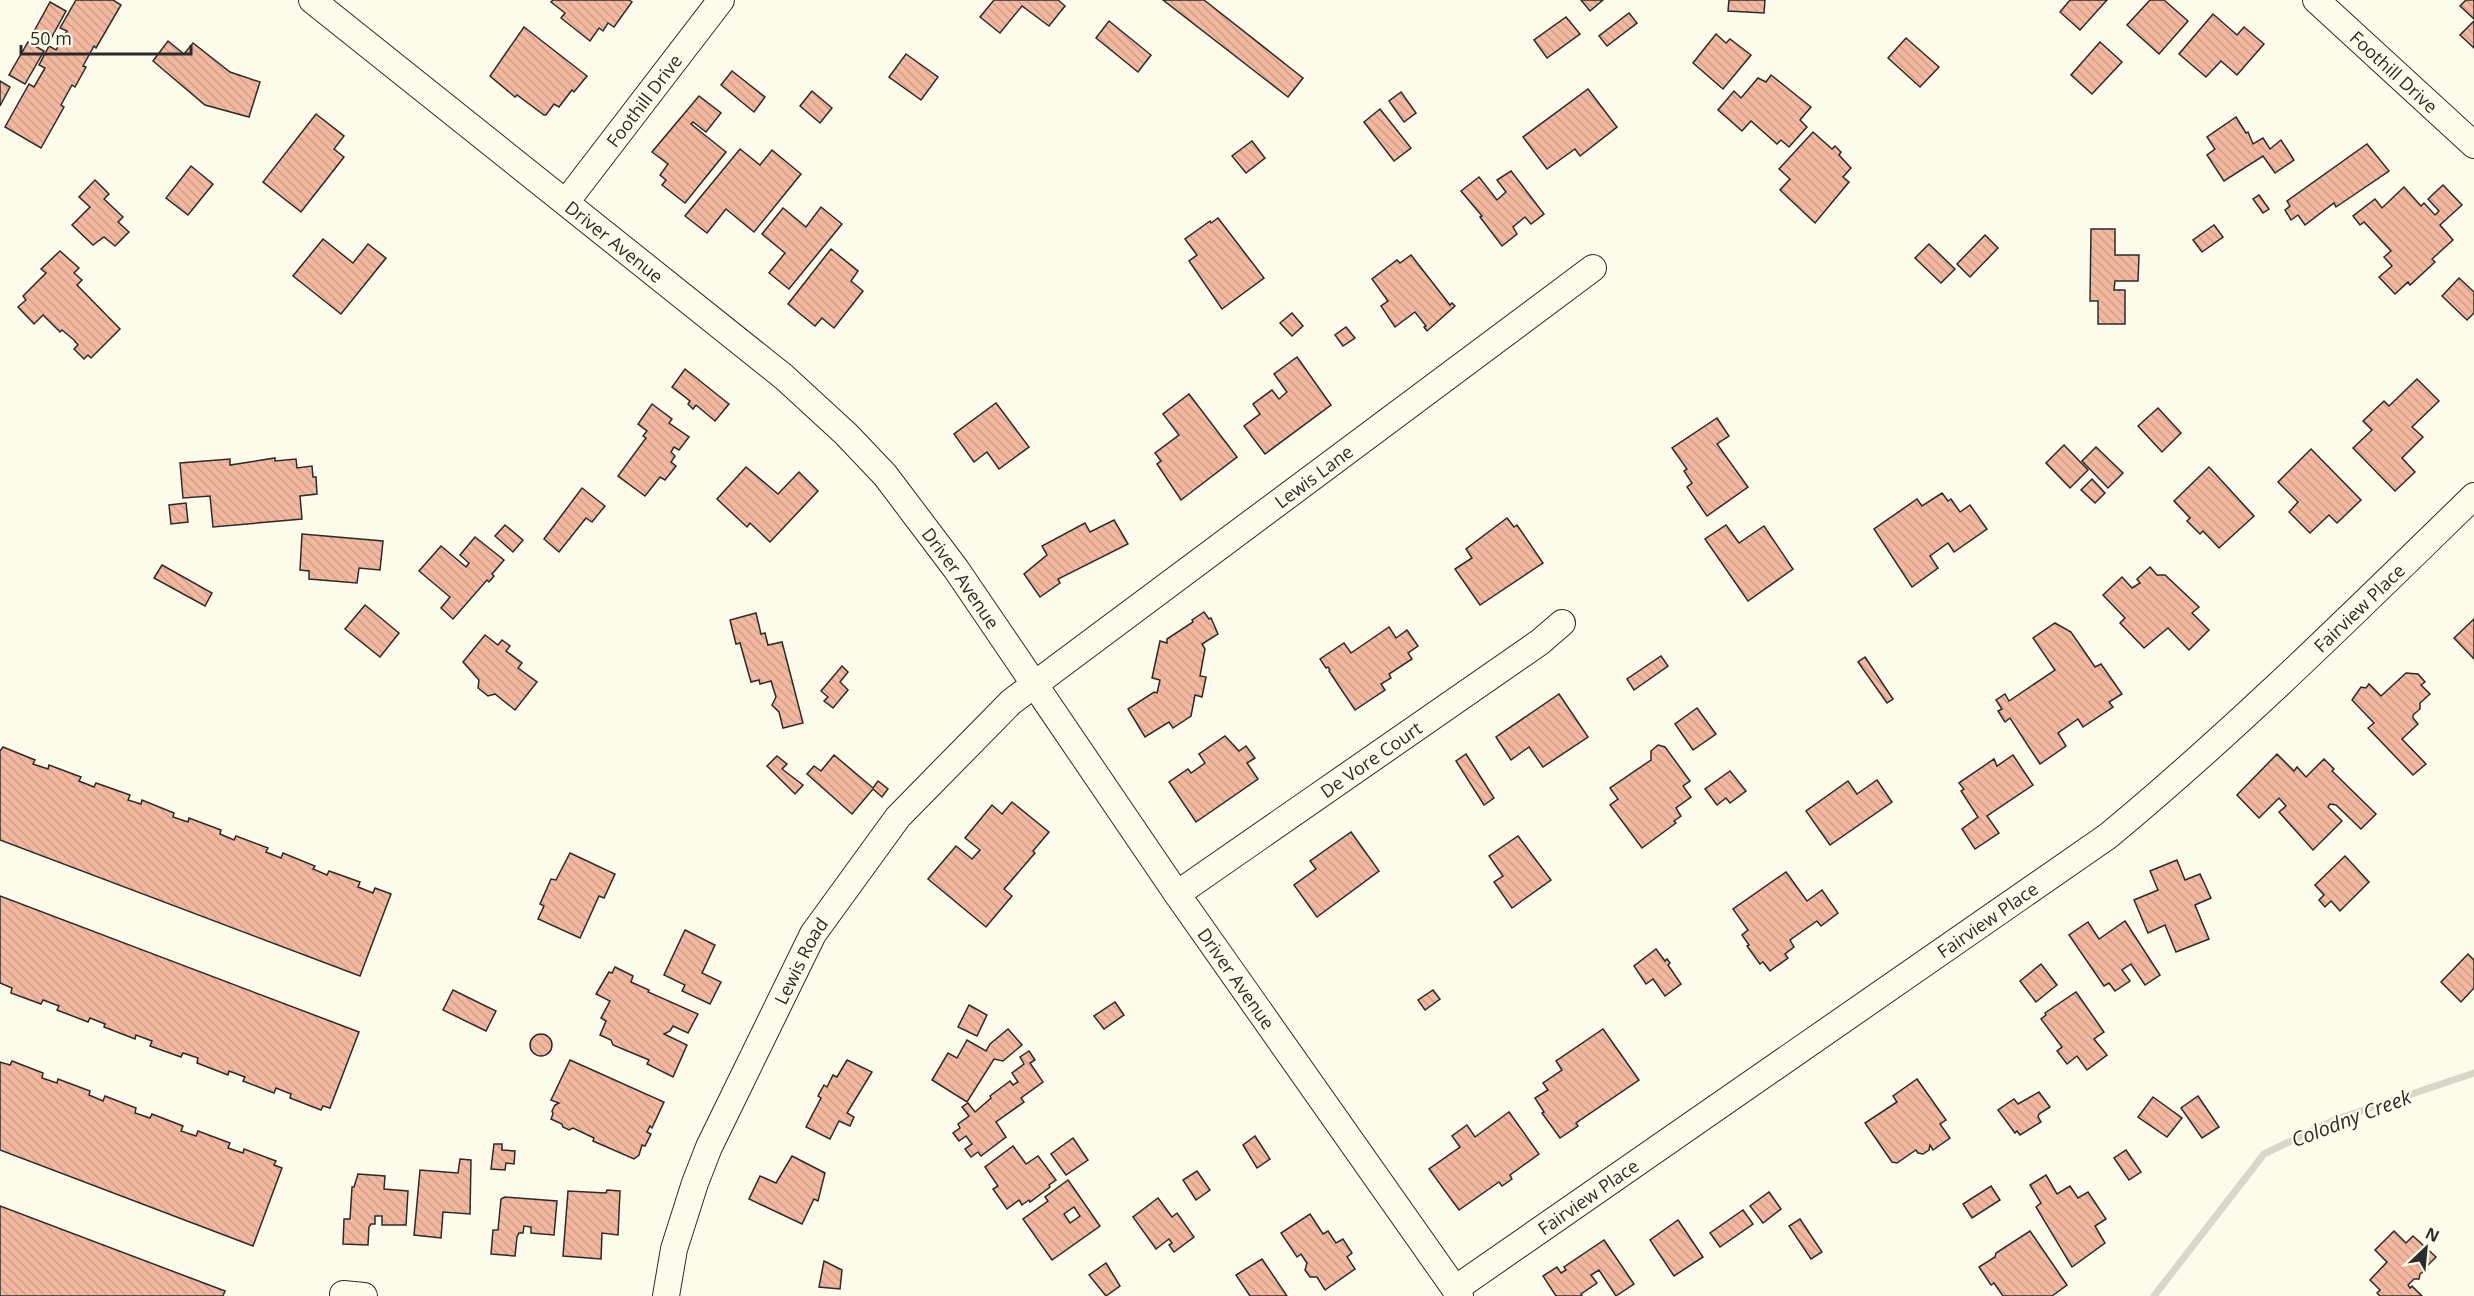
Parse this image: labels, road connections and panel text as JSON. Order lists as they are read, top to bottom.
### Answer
{
  "streets": {
    "street": [
      "Foothill Drive",
      "Driver Avenue",
      "Lewis Lane",
      "Fairview Place",
      "De Vore Court",
      "Lewis Road"
    ]
  },
  "crossings": [
    ["Foothill Drive", "Driver Avenue"],
    ["Driver Avenue", "Lewis Lane"],
    ["Driver Avenue", "Fairview Place"],
    ["Driver Avenue", "De Vore Court"],
    ["Driver Avenue", "Lewis Road"],
    ["Lewis Lane", "Lewis Road"]
  ],
  "water": ["Colodny Creek"],
  "scale_bar": "50 m",
  "north": "top right"
}
